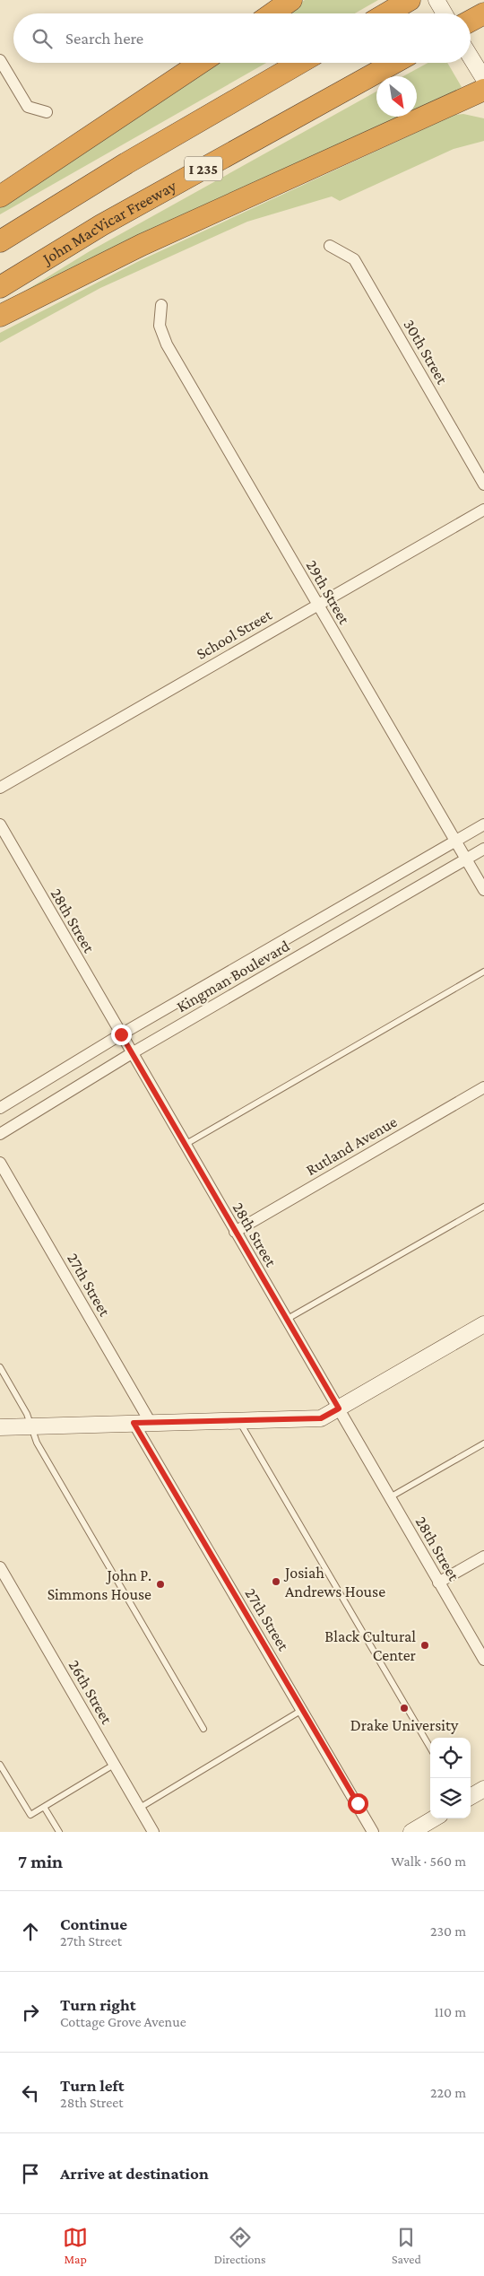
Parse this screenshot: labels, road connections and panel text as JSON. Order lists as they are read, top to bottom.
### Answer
{
  "streets": {
    "highway": ["I 235", "John MacVicar Freeway"],
    "street": [
      "30th Street",
      "29th Street",
      "School Street",
      "28th Street",
      "Kingman Boulevard",
      "Rutland Avenue",
      "27th Street",
      "26th Street"
    ]
  },
  "crossings": [
    ["29th Street", "School Street"],
    ["29th Street", "Kingman Boulevard"],
    ["28th Street", "Kingman Boulevard"],
    ["28th Street", "Rutland Avenue"]
  ],
  "places": [
    "Josiah Andrews House",
    "John P. Simmons House",
    "Black Cultural Center",
    "Drake University"
  ],
  "north": "bottom right",
  "page": {
    "search": "Search here",
    "heading": ["7 min", "Walk · 560 m"],
    "list": [
      ["Continue", "27th Street", "230 m"],
      ["Turn right", "Cottage Grove Avenue", "110 m"],
      ["Turn left", "28th Street", "220 m"],
      "Arrive at destination"
    ],
    "nav": ["Map", "Directions", "Saved"]
  }
}
